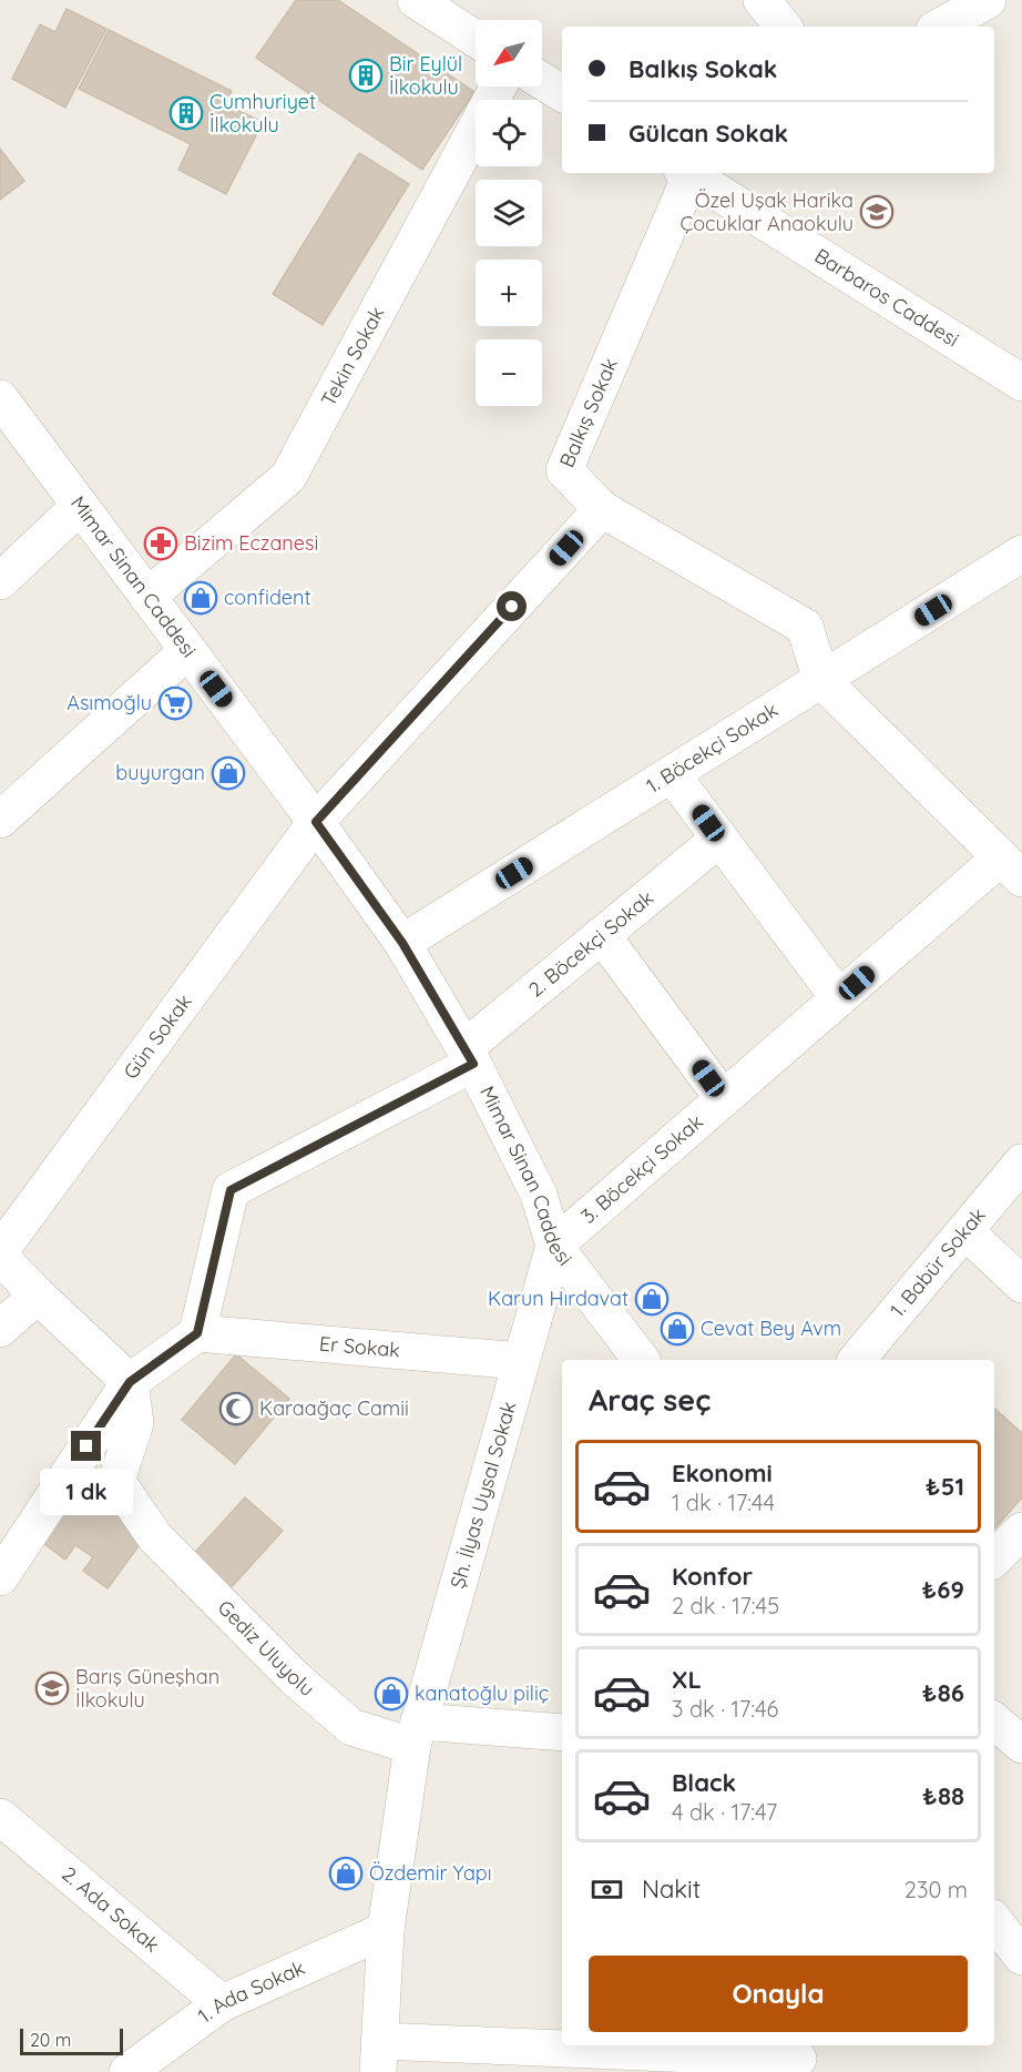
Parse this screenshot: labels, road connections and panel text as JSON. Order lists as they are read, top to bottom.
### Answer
{
  "streets": {
    "street": [
      "Barbaros Caddesi",
      "Tekin Sokak",
      "Balkış Sokak",
      "Mimar Sinan Caddesi",
      "1. Böcekçi Sokak",
      "2. Böcekçi Sokak",
      "Gün Sokak",
      "3. Böcekçi Sokak",
      "1. Babür Sokak",
      "Er Sokak",
      "Şh. İlyas Uysal Sokak",
      "Gediz Uluyolu",
      "2. Ada Sokak",
      "1. Ada Sokak"
    ]
  },
  "crossings": [
    ["Tekin Sokak", "Mimar Sinan Caddesi"],
    ["Mimar Sinan Caddesi", "1. Böcekçi Sokak"],
    ["Mimar Sinan Caddesi", "2. Böcekçi Sokak"],
    ["Mimar Sinan Caddesi", "Gün Sokak"],
    ["Mimar Sinan Caddesi", "3. Böcekçi Sokak"],
    ["Mimar Sinan Caddesi", "Şh. İlyas Uysal Sokak"],
    ["2. Böcekçi Sokak", "Er Sokak"],
    ["3. Böcekçi Sokak", "Şh. İlyas Uysal Sokak"],
    ["Er Sokak", "Şh. İlyas Uysal Sokak"],
    ["Şh. İlyas Uysal Sokak", "Gediz Uluyolu"],
    ["2. Ada Sokak", "1. Ada Sokak"]
  ],
  "places": {
    "building": ["Bir Eylül İlkokulu", "Cumhuriyet İlkokulu"],
    "school or university": ["Özel Uşak Harika Çocuklar Anaokulu", "Barış Güneşhan İlkokulu"],
    "pharmacy": ["Bizim Eczanesi"],
    "shop": [
      "confident",
      "buyurgan",
      "Karun Hırdavat",
      "Cevat Bey Avm",
      "kanatoğlu piliç",
      "Özdemir Yapı"
    ],
    "supermarket": ["Asımoğlu"],
    "mosque": ["Karaağaç Camii"]
  },
  "scale_bar": "20 m",
  "north": "bottom left",
  "page": {
    "map_buttons": ["+", "−"],
    "banner": ["Balkış Sokak", "Gülcan Sokak"],
    "heading": "Araç seç",
    "list": [
      {
        "name": "Ekonomi",
        "note": "1 dk · 17:44",
        "value": "₺51"
      },
      {
        "name": "Konfor",
        "note": "2 dk · 17:45",
        "value": "₺69"
      },
      {
        "name": "XL",
        "note": "3 dk · 17:46",
        "value": "₺86"
      },
      {
        "name": "Black",
        "note": "4 dk · 17:47",
        "value": "₺88"
      }
    ],
    "bubble": "1 dk",
    "pay": ["Nakit", "230 m"],
    "buttons": "Onayla",
    "scale": "20 m"
  }
}
